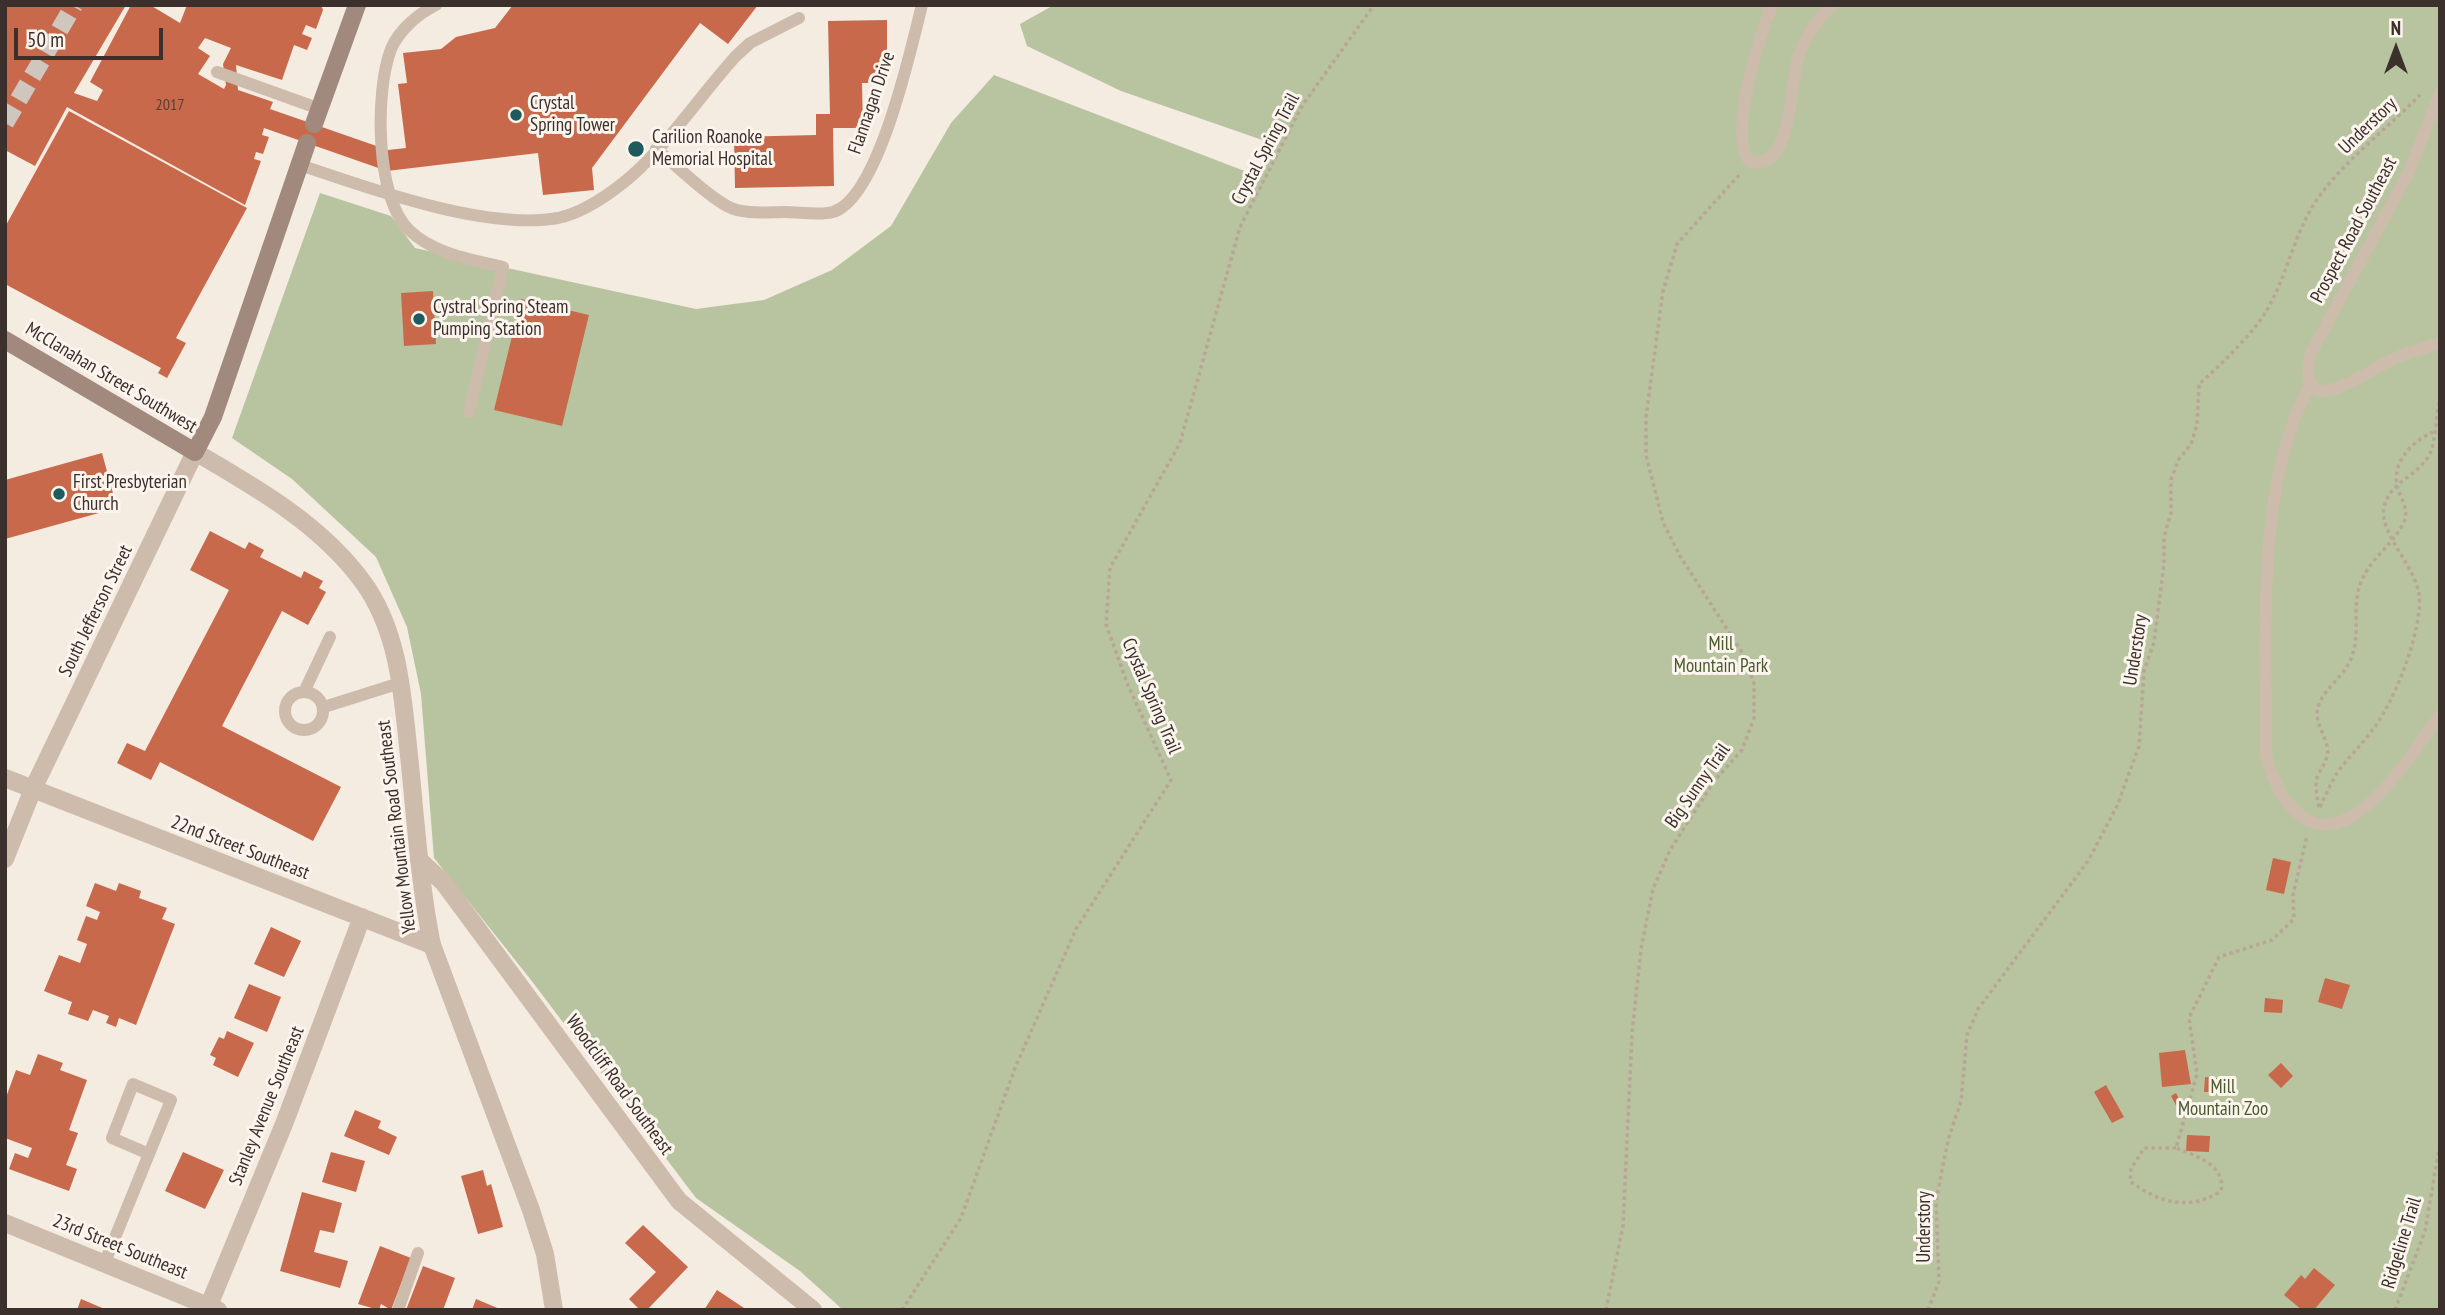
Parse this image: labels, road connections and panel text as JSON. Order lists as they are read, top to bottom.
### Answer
{
  "streets": {
    "main road": ["McClanahan Street Southwest", "South Jefferson Street"],
    "street": [
      "Yellow Mountain Road Southeast",
      "22nd Street Southeast",
      "Woodcliff Road Southeast",
      "Stanley Avenue Southeast",
      "23rd Street Southeast"
    ],
    "lane": ["Flannagan Drive", "Prospect Road Southeast"],
    "path": [
      "Understory",
      "Crystal Spring Trail",
      "Big Sunny Trail",
      "Ridgeline Trail"
    ]
  },
  "crossings": [
    ["Understory", "Prospect Road Southeast"],
    ["McClanahan Street Southwest", "South Jefferson Street"],
    ["McClanahan Street Southwest", "Yellow Mountain Road Southeast"],
    ["South Jefferson Street", "Yellow Mountain Road Southeast"],
    ["South Jefferson Street", "22nd Street Southeast"],
    ["Yellow Mountain Road Southeast", "22nd Street Southeast"],
    ["Yellow Mountain Road Southeast", "Woodcliff Road Southeast"],
    ["22nd Street Southeast", "Stanley Avenue Southeast"],
    ["Stanley Avenue Southeast", "23rd Street Southeast"]
  ],
  "parks": ["Mill Mountain Park", "Mill Mountain Zoo"],
  "places": [
    "Crystal Spring Tower",
    "Carilion Roanoke Memorial Hospital",
    "Cystral Spring Steam Pumping Station",
    "First Presbyterian Church"
  ],
  "house_numbers": ["2017"],
  "scale_bar": "50 m",
  "north": "top"
}
